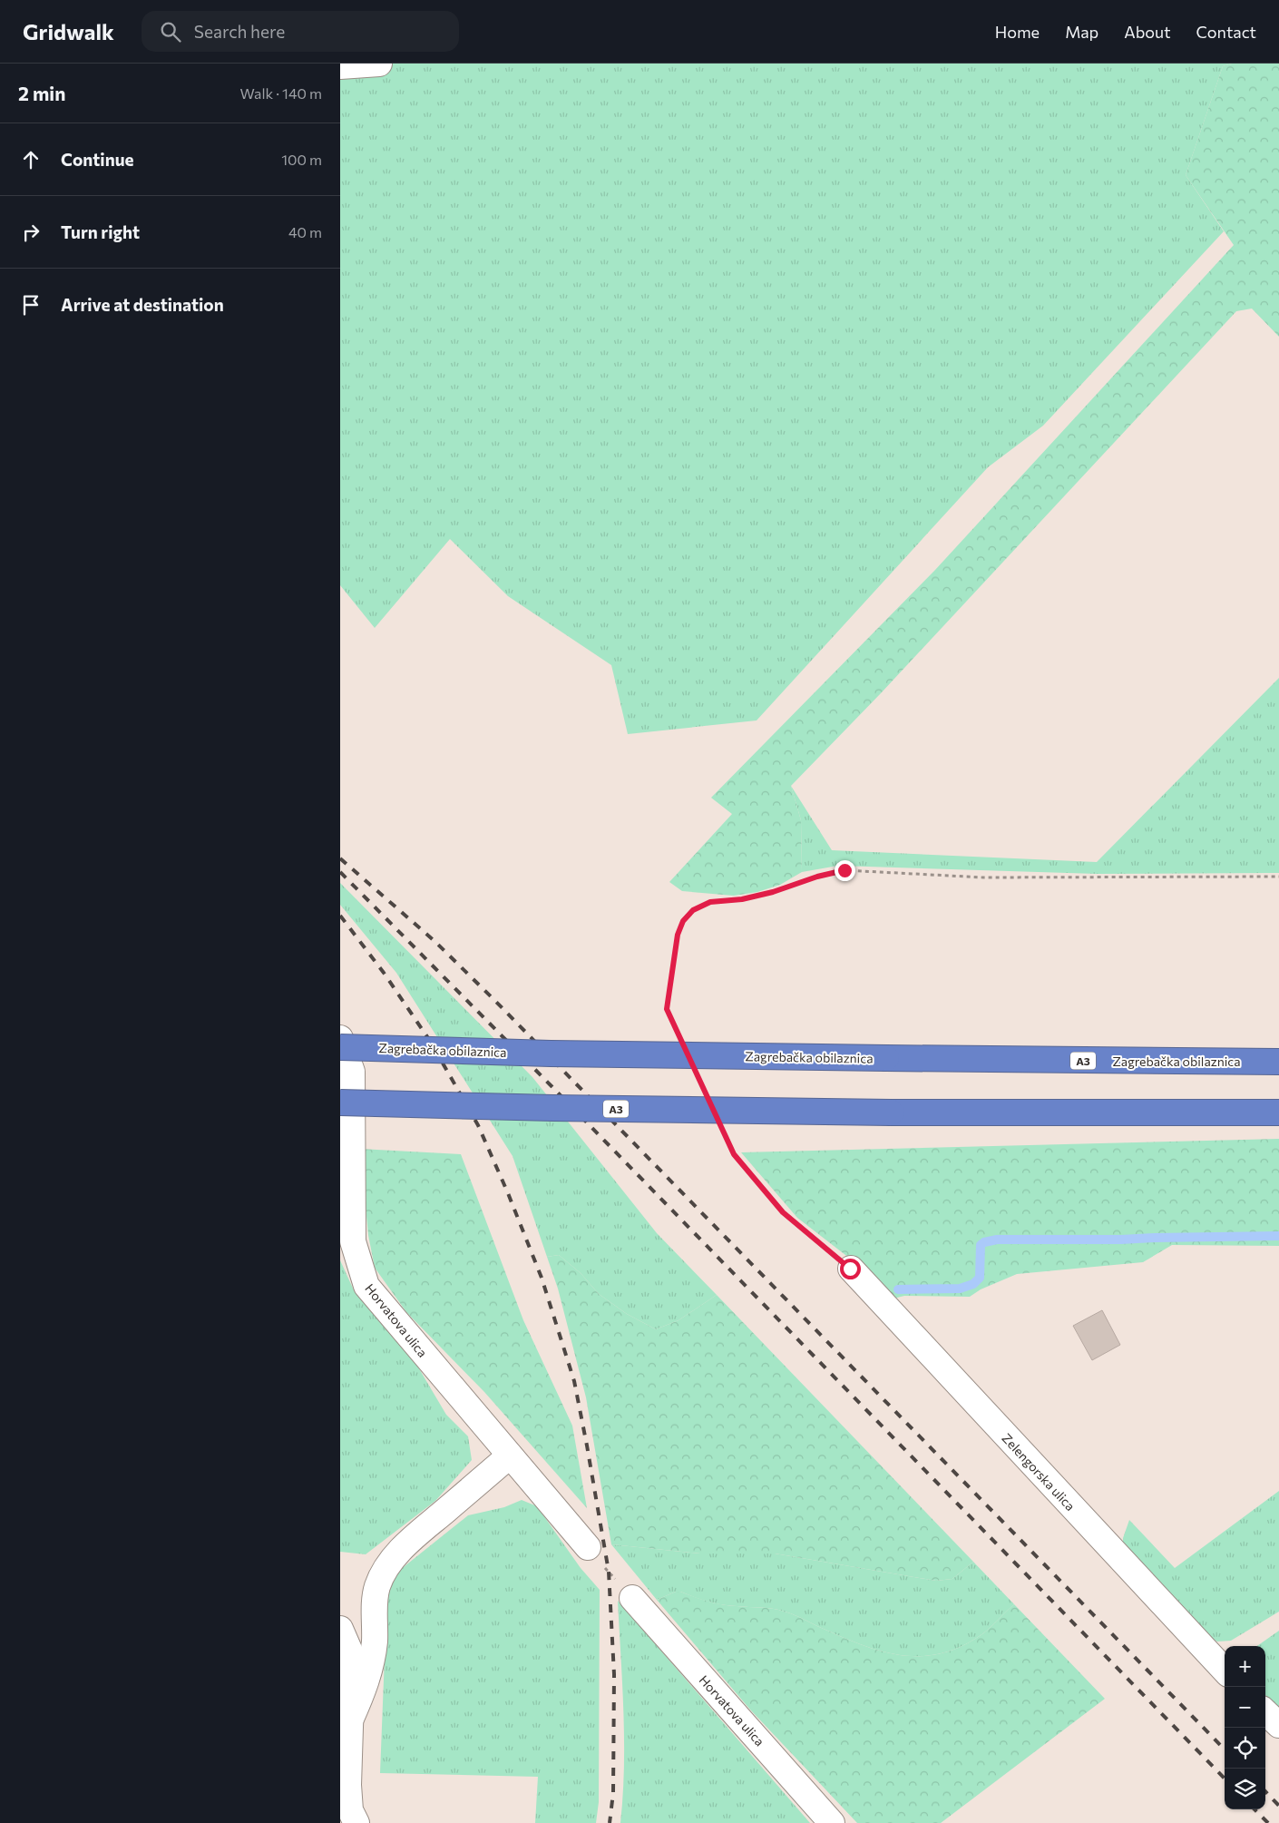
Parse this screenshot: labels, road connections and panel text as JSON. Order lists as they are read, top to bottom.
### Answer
{
  "streets": {
    "highway": ["Zagrebačka obilaznica", "A3"],
    "street": ["Horvatova ulica", "Zelengorska ulica"]
  },
  "page": {
    "header": "Gridwalk",
    "search": "Search here",
    "nav": [
      "Home",
      "Map",
      "About",
      "Contact"
    ],
    "heading": ["2 min", "Walk · 140 m"],
    "list": [
      ["Continue", "100 m"],
      ["Turn right", "40 m"],
      "Arrive at destination"
    ],
    "map_buttons": ["+", "−"]
  }
}
